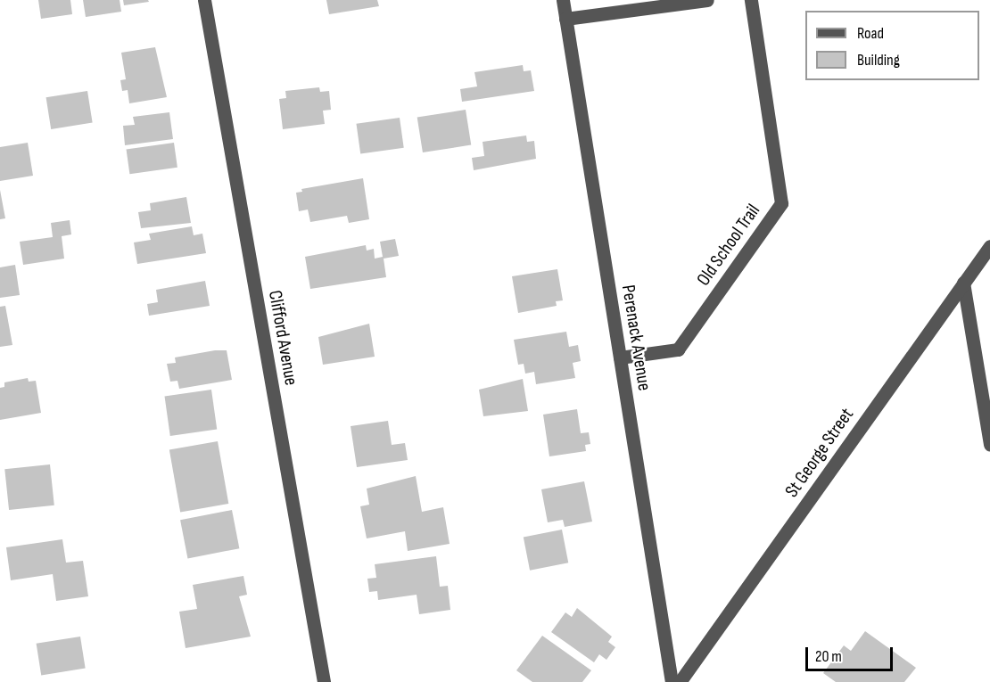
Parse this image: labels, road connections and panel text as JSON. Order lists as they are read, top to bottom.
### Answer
{
  "streets": {
    "street": [
      "Old School Trail",
      "Clifford Avenue",
      "Perenack Avenue",
      "St George Street"
    ]
  },
  "crossings": [
    ["Old School Trail", "Perenack Avenue"]
  ],
  "legend": ["Road", "Building"],
  "scale_bar": "20 m"
}
